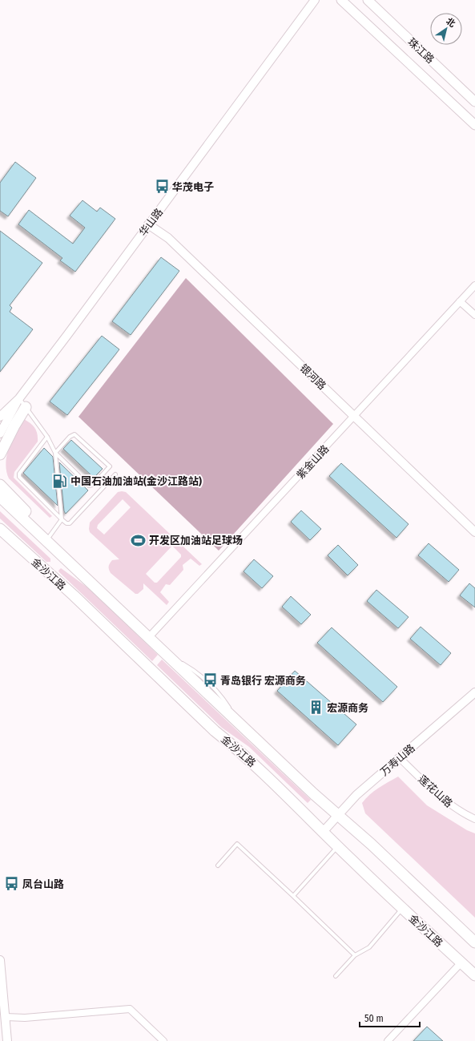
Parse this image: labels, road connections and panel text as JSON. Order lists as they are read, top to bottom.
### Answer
{
  "streets": {
    "main road": ["珠江路", "金沙江路"],
    "street": [
      "华山路",
      "银河路",
      "紫金山路",
      "万寿山路",
      "莲花山路"
    ]
  },
  "crossings": [
    ["华山路", "银河路"],
    ["银河路", "紫金山路"],
    ["紫金山路", "金沙江路"],
    ["金沙江路", "万寿山路"],
    ["万寿山路", "莲花山路"]
  ],
  "places": {
    "bus stop": ["华茂电子", "青岛银行 宏源商务", "凤台山路"],
    "fuel station": ["中国石油加油站(金沙江路站)"],
    "sports": ["开发区加油站足球场"],
    "building": ["宏源商务"]
  },
  "scale_bar": "50 m",
  "north": "top right"
}
